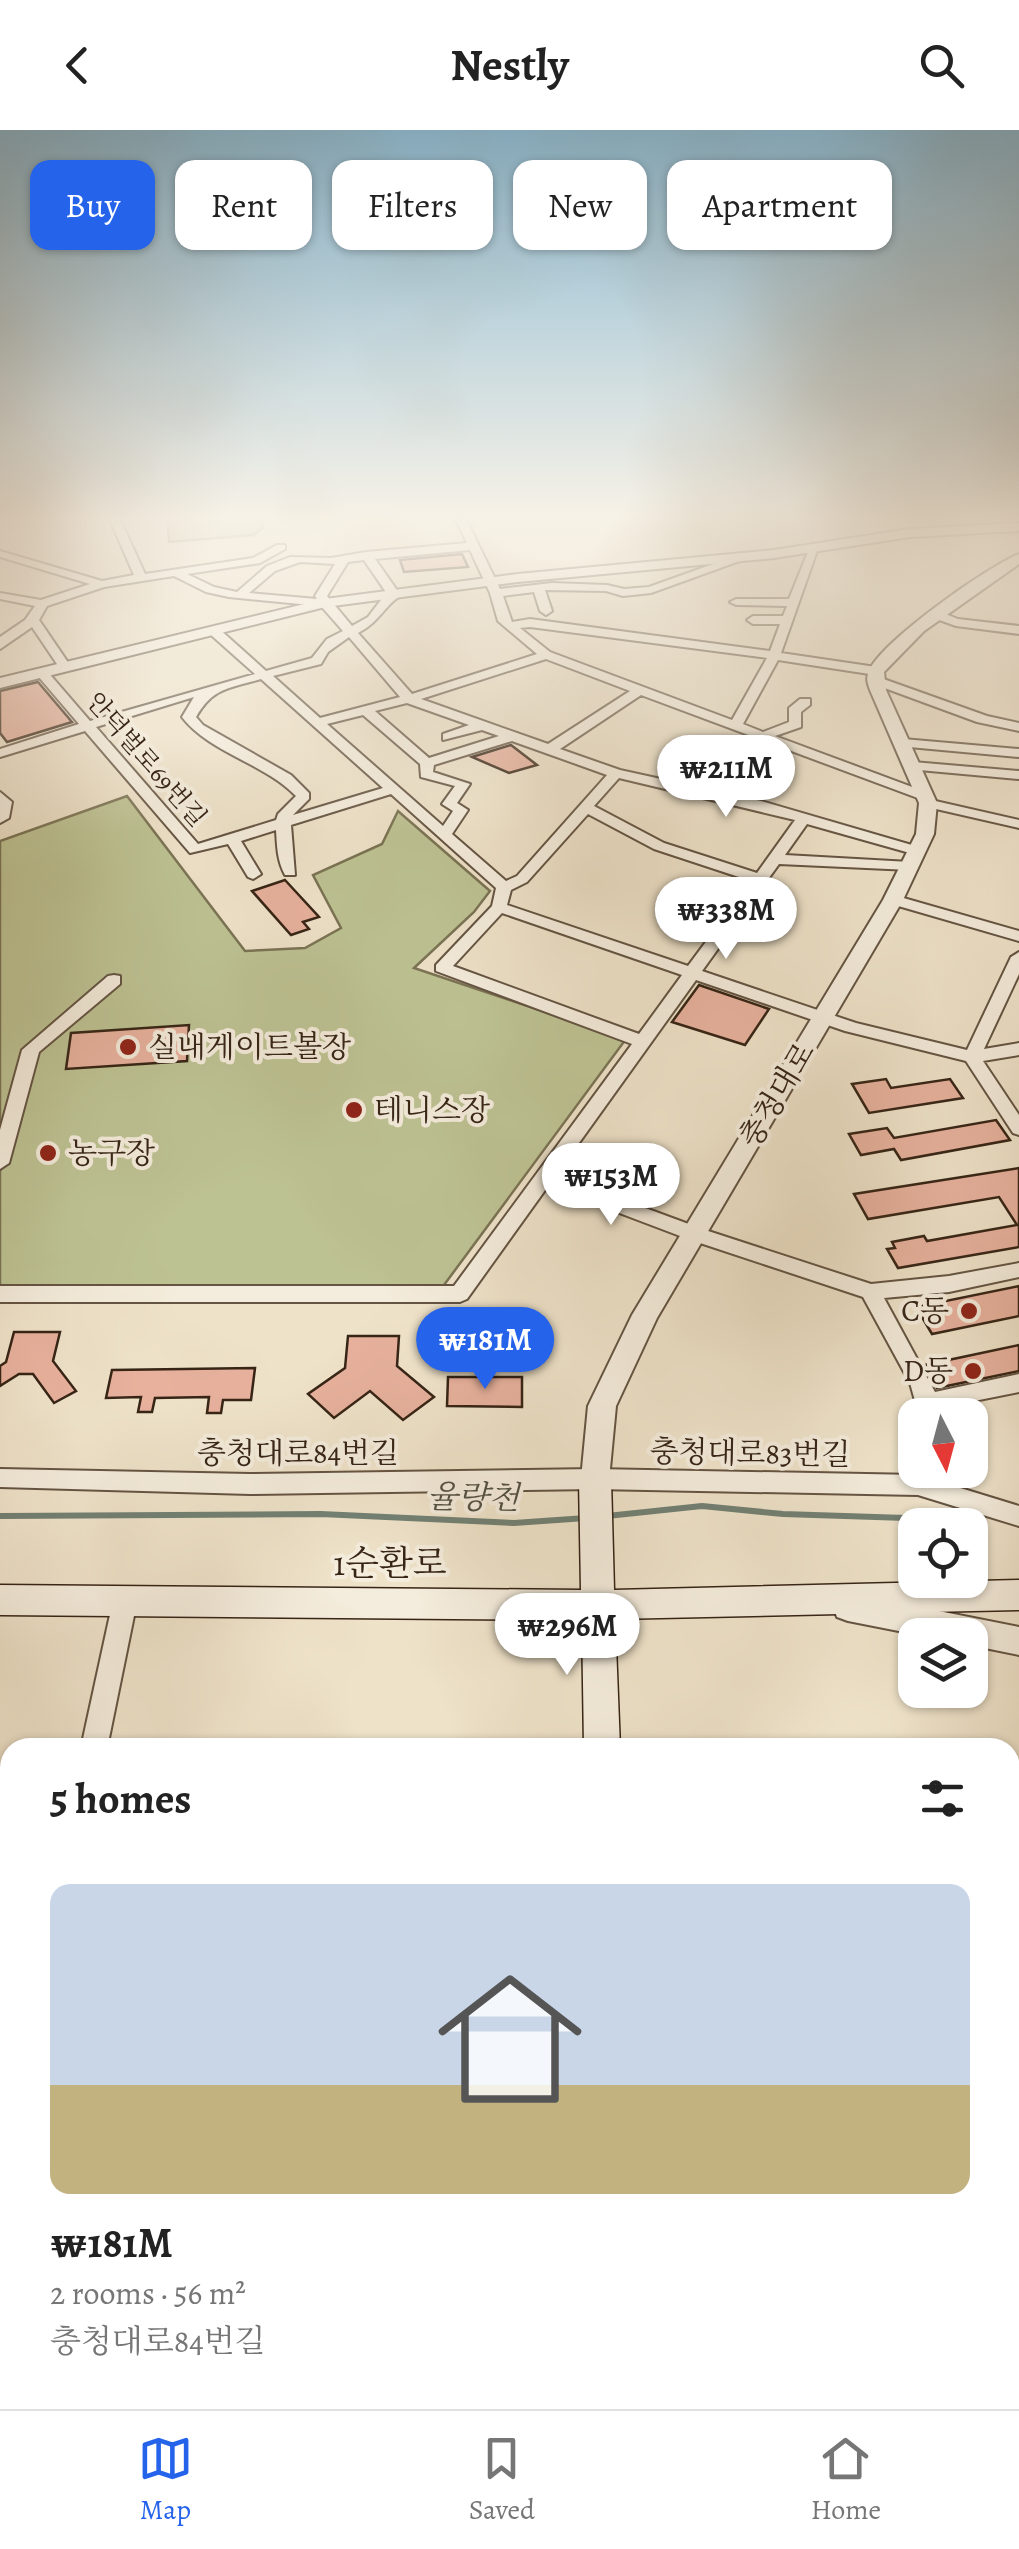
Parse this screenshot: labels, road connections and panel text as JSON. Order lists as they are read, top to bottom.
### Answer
{
  "streets": {
    "main road": ["1순환로"],
    "street": [
      "안덕벌로69번길",
      "충청대로",
      "충청대로84번길",
      "충청대로83번길"
    ]
  },
  "crossings": [
    ["충청대로", "충청대로84번길"],
    ["충청대로", "충청대로83번길"],
    ["충청대로84번길", "충청대로83번길"]
  ],
  "water": ["율량천"],
  "places": [
    "실내게이트볼장",
    "테니스장",
    "농구장",
    "C동",
    "D동"
  ],
  "north": "bottom",
  "page": {
    "header": "Nestly",
    "chip": [
      "Buy",
      "Rent",
      "Filters",
      "New",
      "Apartment"
    ],
    "price": [
      "₩211M",
      "₩338M",
      "₩153M",
      "₩181M",
      "₩296M"
    ],
    "heading": "5 homes",
    "list": [
      {
        "name": "₩181M",
        "note": "2 rooms · 56 m² · 충청대로84번길"
      }
    ],
    "tabs": ["Map", "Saved", "Home"]
  }
}
